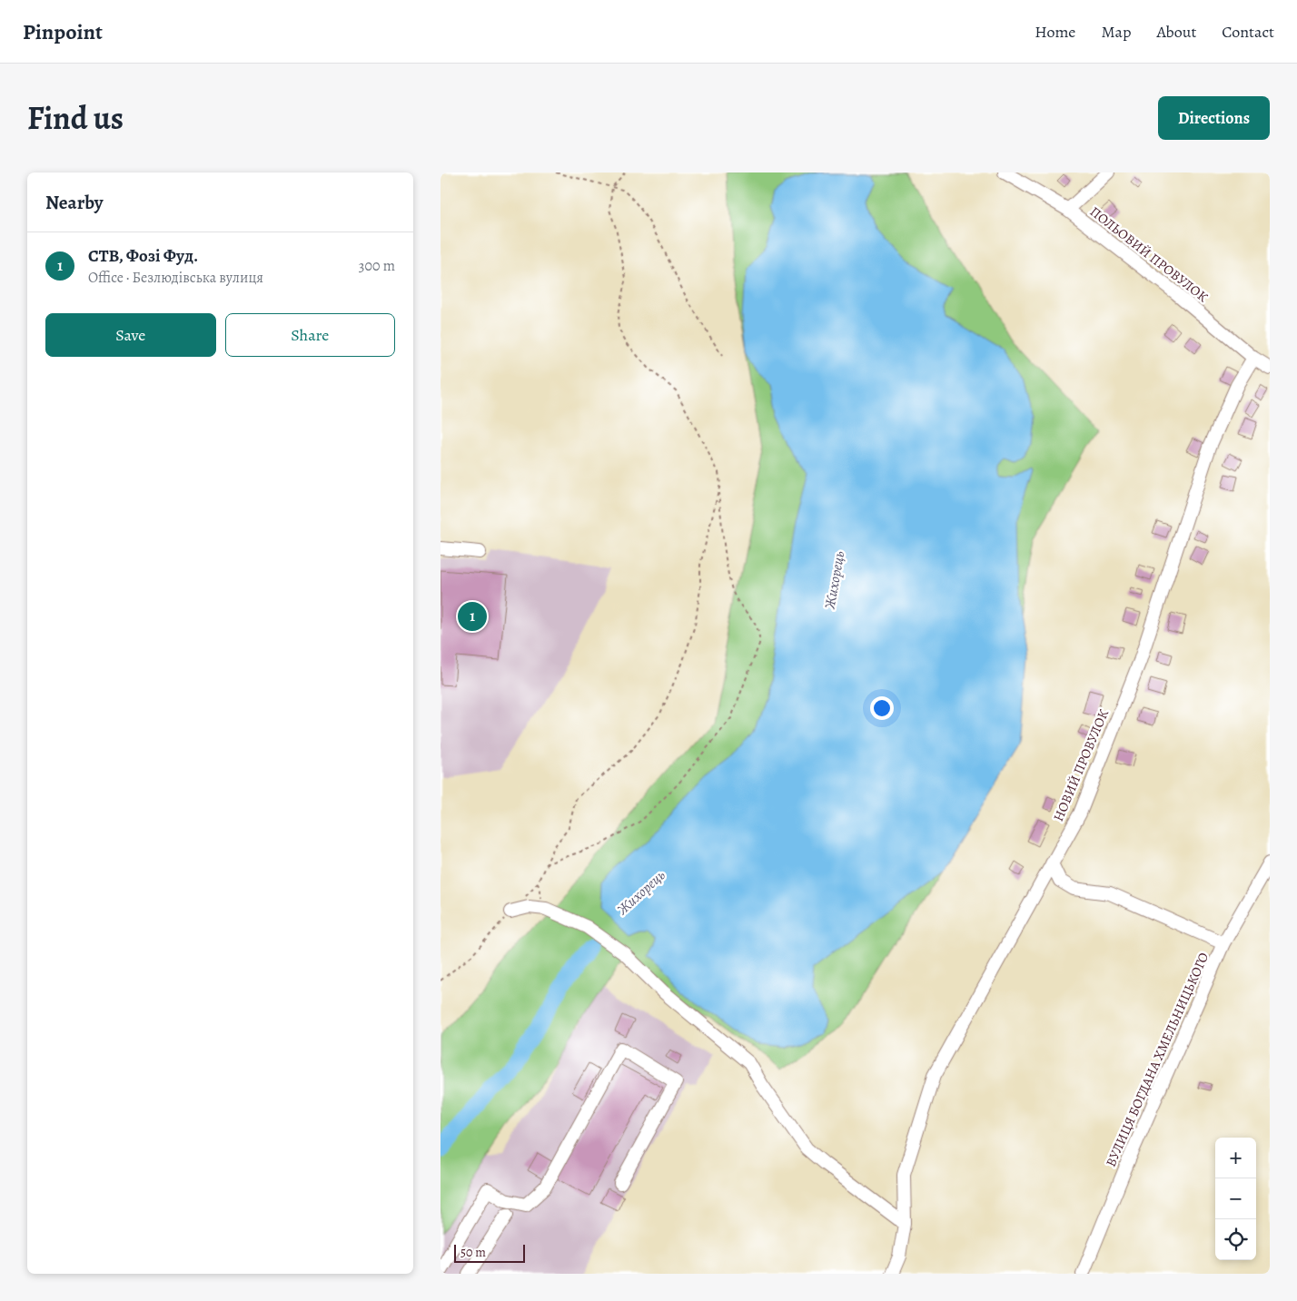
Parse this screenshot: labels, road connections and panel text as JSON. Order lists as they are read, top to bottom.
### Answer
{
  "streets": {
    "street": ["ПОЛЬОВИЙ ПРОВУЛОК", "НОВИЙ ПРОВУЛОК", "ВУЛИЦЯ БОГДАНА ХМЕЛЬНИЦЬКОГО"]
  },
  "crossings": [
    ["ПОЛЬОВИЙ ПРОВУЛОК", "НОВИЙ ПРОВУЛОК"]
  ],
  "water": ["Жихорець"],
  "scale_bar": "50 m",
  "page": {
    "header": "Pinpoint",
    "nav": [
      "Home",
      "Map",
      "About",
      "Contact"
    ],
    "title": "Find us",
    "buttons": [
      "Directions",
      ["Save", "Share"]
    ],
    "heading": "Nearby",
    "list": [
      {
        "mark": "1",
        "name": "СТВ, Фозі Фуд.",
        "note": "Office · Безлюдівська вулиця",
        "value": "300 m"
      }
    ],
    "pins": "1",
    "map_buttons": ["+", "−"],
    "scale": "50 m"
  }
}
